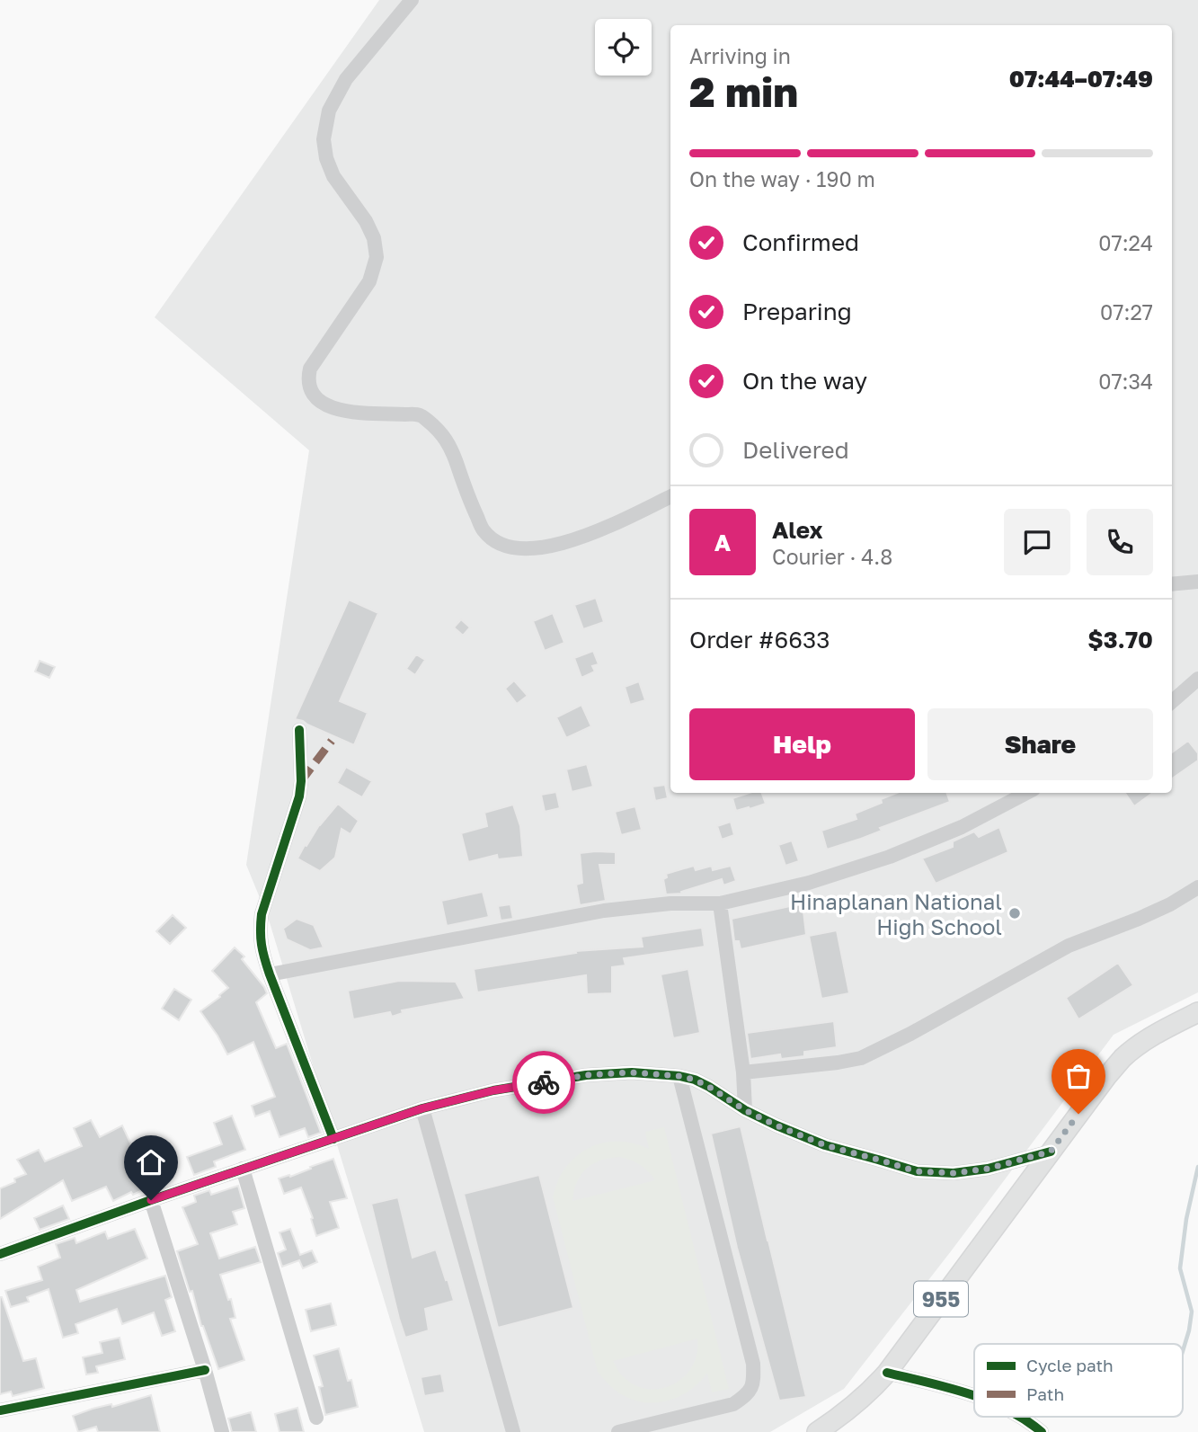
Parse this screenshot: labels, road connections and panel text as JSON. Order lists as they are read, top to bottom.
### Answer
{
  "streets": {
    "main road": ["955"]
  },
  "places": ["Hinaplanan National High School"],
  "legend": ["Cycle path", "Path"],
  "page": {
    "heading": ["2 min", "Arriving in", "07:44–07:49"],
    "panel": [
      "Alex",
      "Courier · 4.8",
      "Order #6633",
      "$3.70"
    ],
    "bar": "On the way · 190 m",
    "list": [
      ["Confirmed", "07:24"],
      ["Preparing", "07:27"],
      ["On the way", "07:34"],
      "Delivered"
    ],
    "round": "A",
    "buttons": ["Help", "Share"]
  }
}
